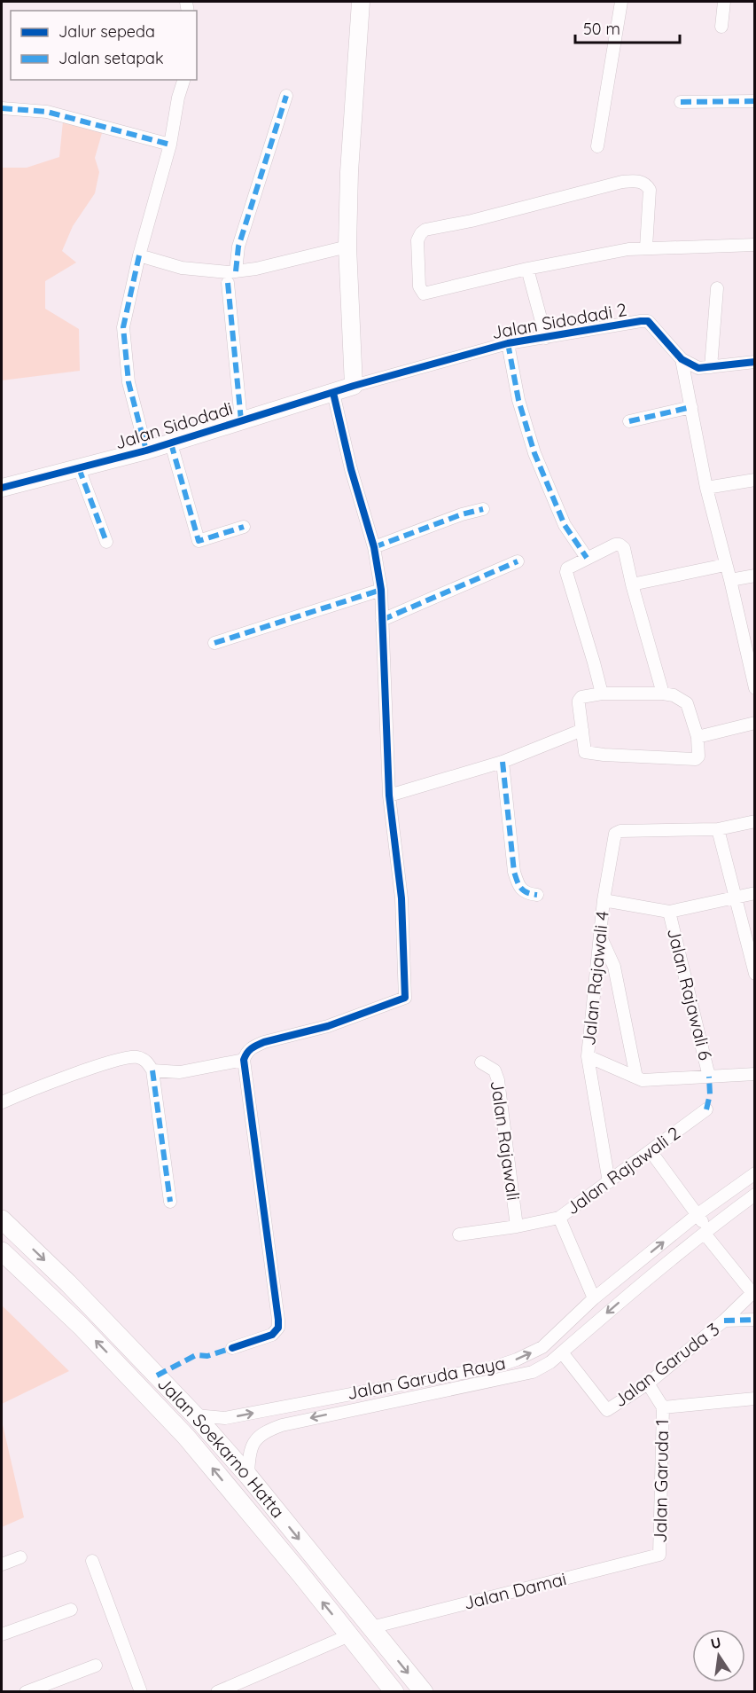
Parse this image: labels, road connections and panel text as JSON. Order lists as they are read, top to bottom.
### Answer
{
  "streets": {
    "main road": ["Jalan Soekarno Hatta"],
    "street": [
      "Jalan Sidodadi 2",
      "Jalan Sidodadi",
      "Jalan Rajawali 4",
      "Jalan Rajawali 6",
      "Jalan Rajawali",
      "Jalan Rajawali 2",
      "Jalan Garuda 3",
      "Jalan Garuda Raya",
      "Jalan Garuda 1",
      "Jalan Damai"
    ]
  },
  "crossings": [
    ["Jalan Sidodadi 2", "Jalan Sidodadi"],
    ["Jalan Rajawali 4", "Jalan Rajawali 2"],
    ["Jalan Rajawali 2", "Jalan Garuda Raya"],
    ["Jalan Garuda 3", "Jalan Garuda Raya"],
    ["Jalan Garuda Raya", "Jalan Soekarno Hatta"],
    ["Jalan Soekarno Hatta", "Jalan Damai"],
    ["Jalan Garuda 1", "Jalan Damai"]
  ],
  "legend": ["Jalur sepeda", "Jalan setapak"],
  "scale_bar": "50 m",
  "north": "top"
}
